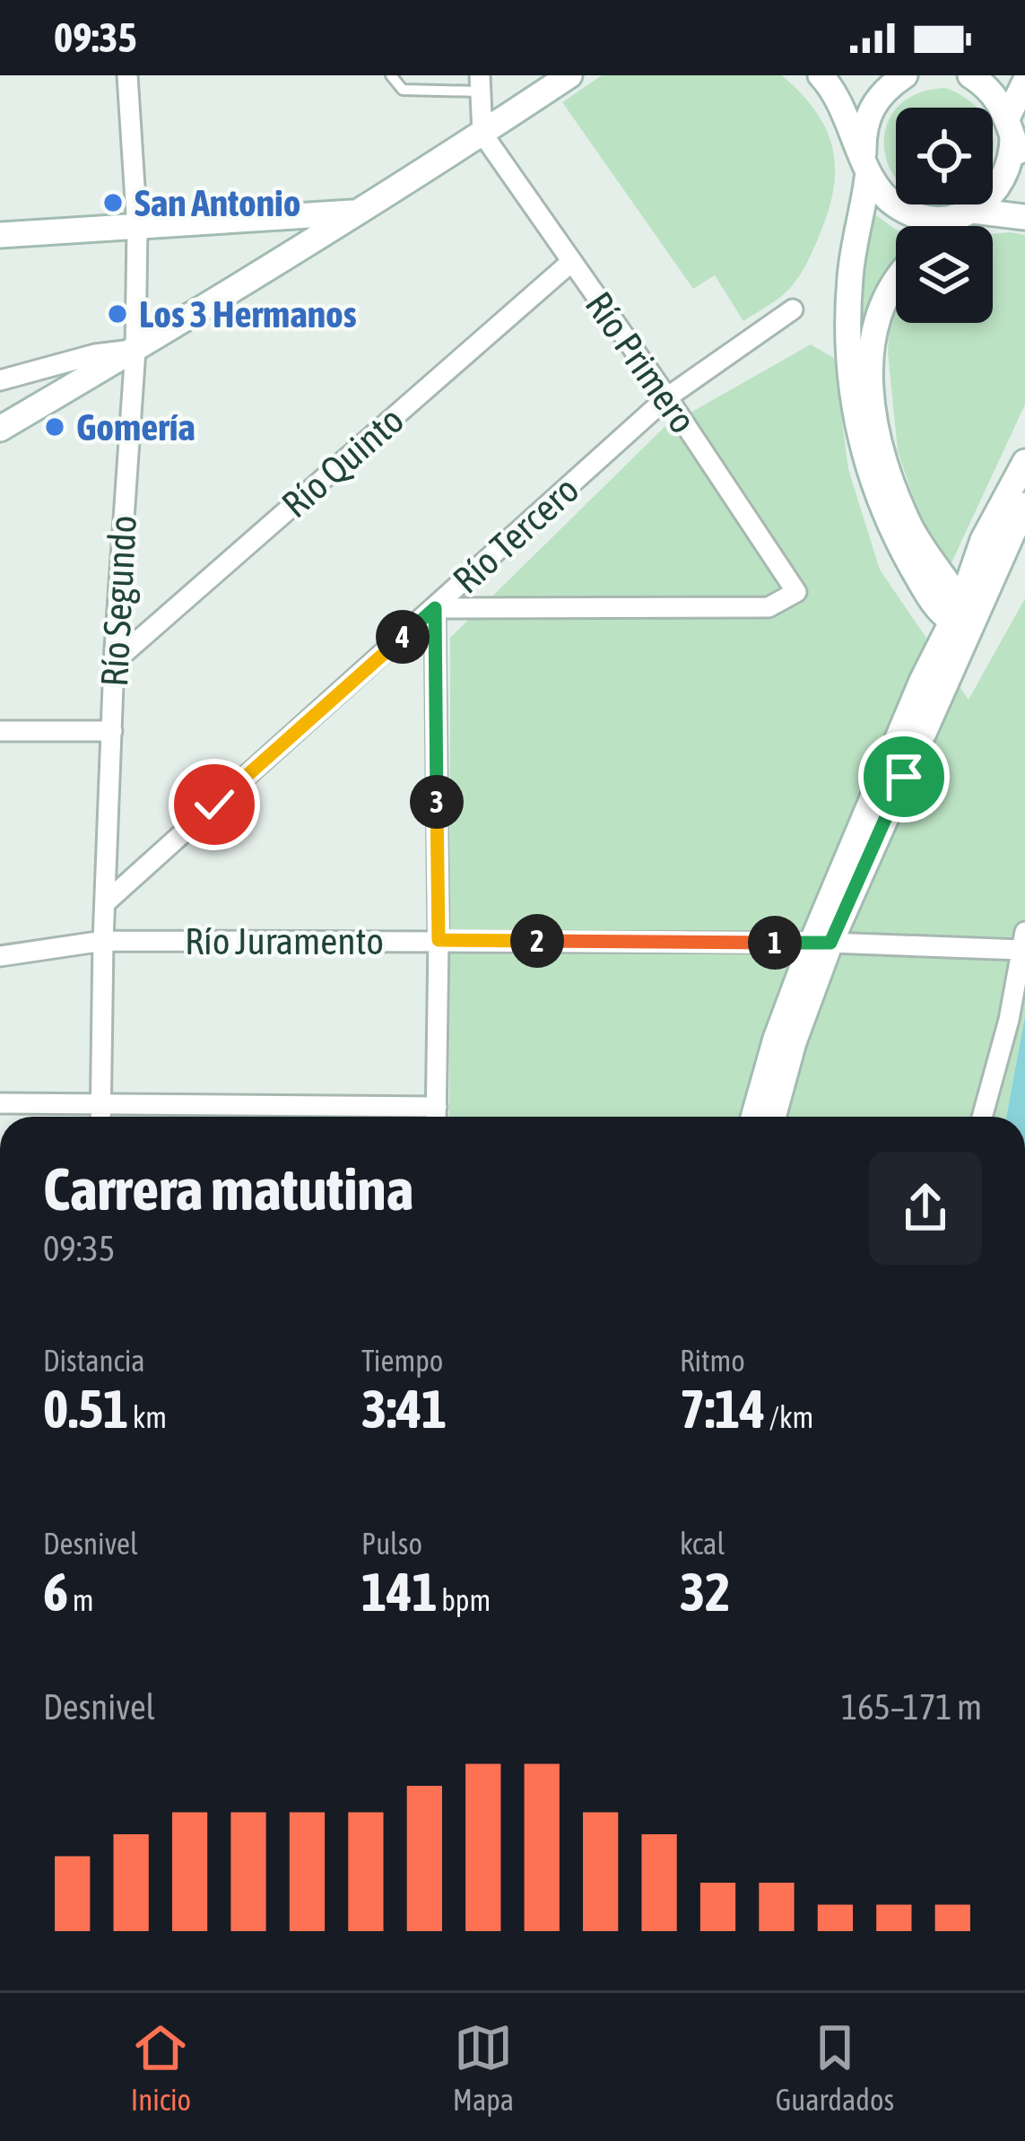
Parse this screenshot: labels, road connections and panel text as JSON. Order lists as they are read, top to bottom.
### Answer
{
  "streets": {
    "street": [
      "Río Primero",
      "Río Quinto",
      "Río Tercero",
      "Río Segundo",
      "Río Juramento"
    ]
  },
  "crossings": [
    ["Río Primero", "Río Quinto"],
    ["Río Primero", "Río Tercero"],
    ["Río Quinto", "Río Segundo"],
    ["Río Tercero", "Río Segundo"],
    ["Río Segundo", "Río Juramento"]
  ],
  "places": ["San Antonio", "Los 3 Hermanos", "Gomería"],
  "page": {
    "status": "09:35",
    "pins": [
      "4",
      "3",
      "2",
      "1"
    ],
    "heading": ["Carrera matutina", "09:35"],
    "stats": [
      ["Distancia", "0.51 km"],
      ["Tiempo", "3:41"],
      ["Ritmo", "7:14 /km"],
      ["Desnivel", "6 m"],
      ["Pulso", "141 bpm"],
      ["kcal", "32"]
    ],
    "chart": ["Desnivel", "165–171 m"],
    "tabs": ["Inicio", "Mapa", "Guardados"]
  }
}
